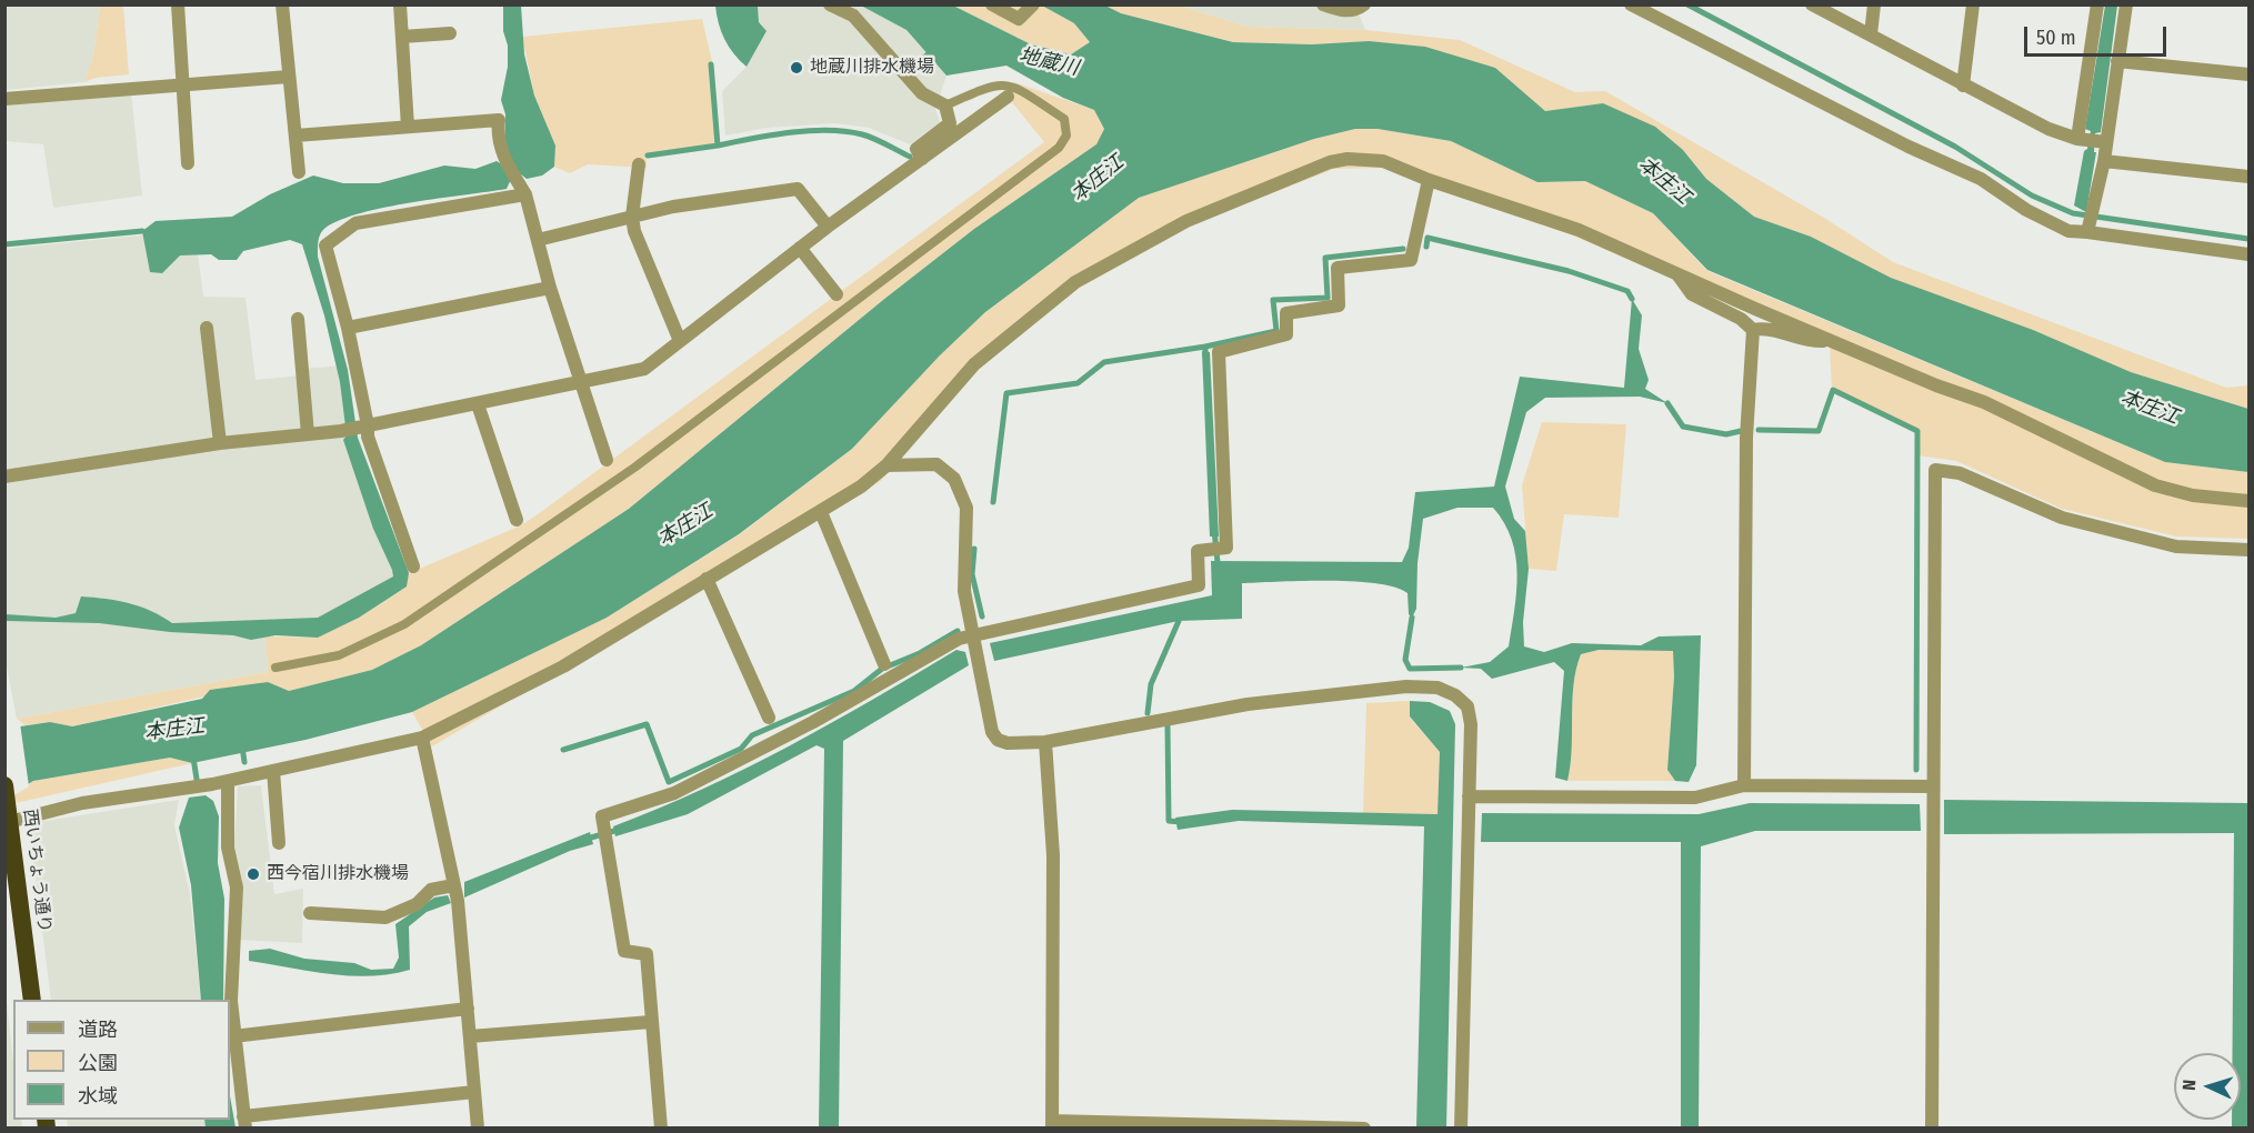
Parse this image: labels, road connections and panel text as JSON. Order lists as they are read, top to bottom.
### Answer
{
  "streets": {
    "highway": ["西いちょう通り"]
  },
  "water": ["地蔵川", "本庄江"],
  "places": ["地蔵川排水機場", "西今宿川排水機場"],
  "legend": ["道路", "公園", "水域"],
  "scale_bar": "50 m",
  "north": "left"
}
